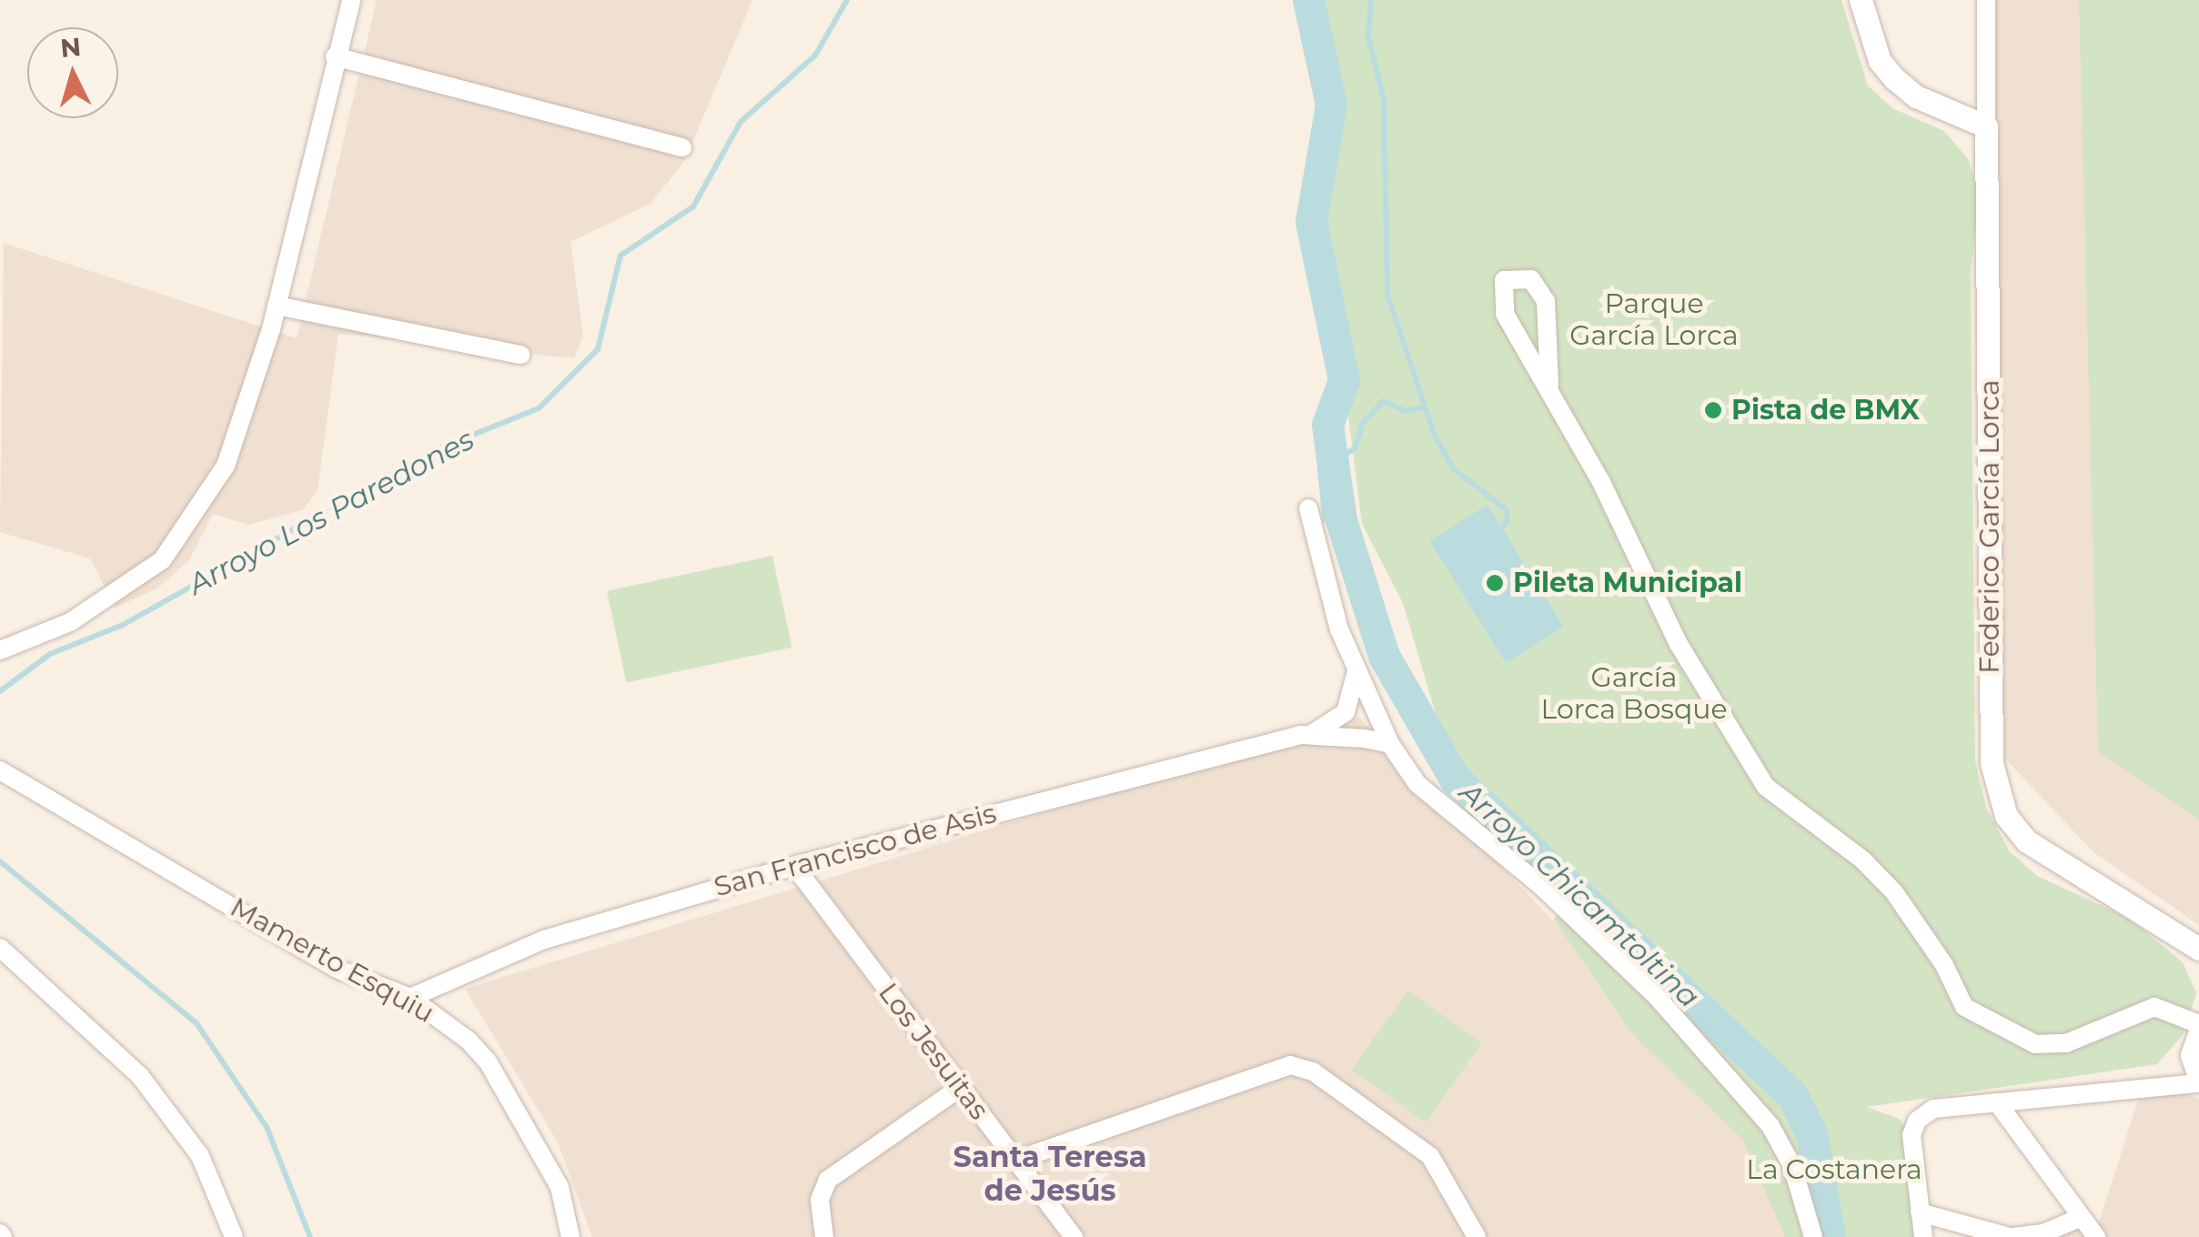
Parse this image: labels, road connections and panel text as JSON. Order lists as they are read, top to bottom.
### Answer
{
  "streets": {
    "street": [
      "Federico García Lorca",
      "San Francisco de Asis",
      "Mamerto Esquiu",
      "Los Jesuitas"
    ]
  },
  "crossings": [
    ["San Francisco de Asis", "Mamerto Esquiu"],
    ["San Francisco de Asis", "Los Jesuitas"]
  ],
  "districts": ["Santa Teresa de Jesús"],
  "water": ["Arroyo Los Paredones", "Arroyo Chicamtoltina"],
  "parks": ["Parque García Lorca", "García Lorca Bosque", "La Costanera"],
  "places": ["Pista de BMX", "Pileta Municipal"],
  "north": "top"
}
